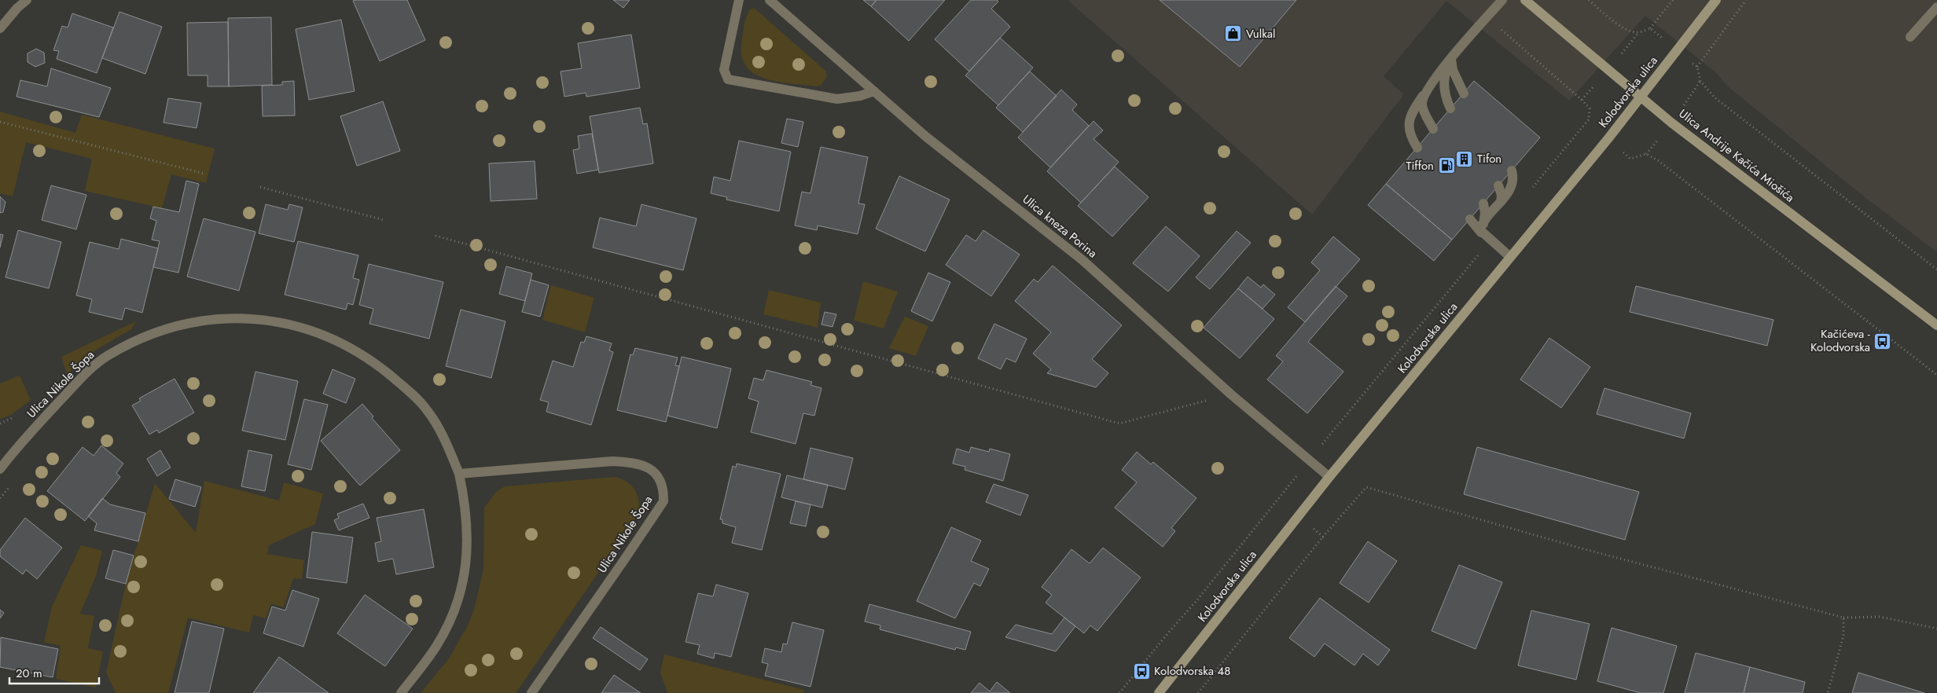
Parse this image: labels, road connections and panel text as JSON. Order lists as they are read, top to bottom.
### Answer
{
  "streets": {
    "street": [
      "Kolodvorska ulica",
      "Ulica Andrije Kačića Miošića",
      "Ulica kneza Porina",
      "Ulica Nikole Šopa"
    ]
  },
  "crossings": [
    ["Kolodvorska ulica", "Ulica Andrije Kačića Miošića"],
    ["Kolodvorska ulica", "Ulica kneza Porina"]
  ],
  "places": {
    "shop": ["Vulkal"],
    "building": ["Tifon"],
    "fuel station": ["Tiffon"],
    "bus stop": ["Kačićeva - Kolodvorska", "Kolodvorska 48"]
  },
  "scale_bar": "20 m"
}
